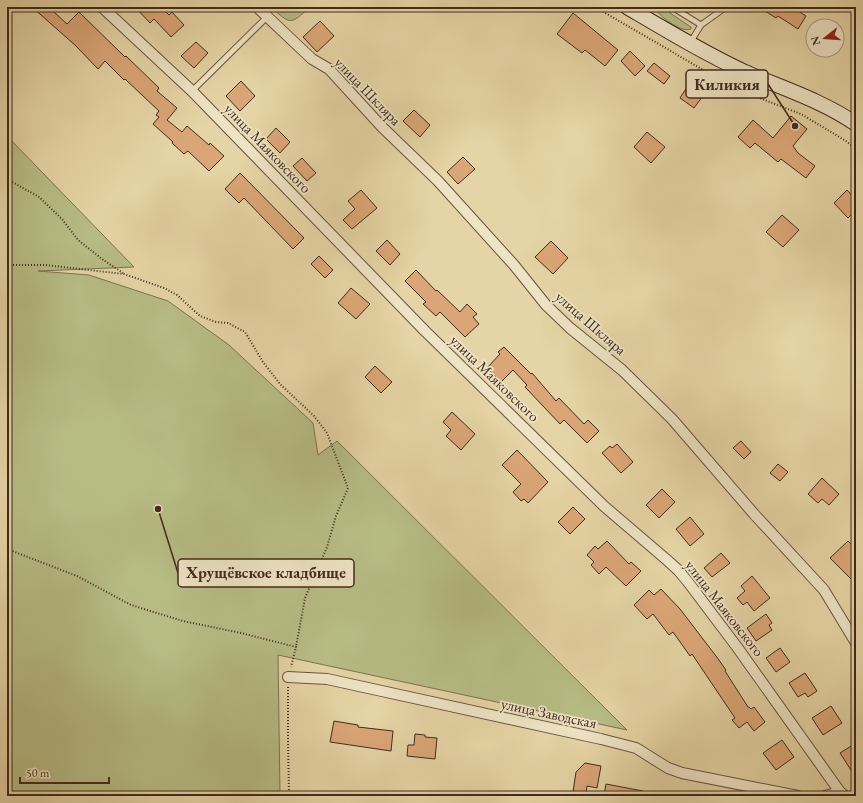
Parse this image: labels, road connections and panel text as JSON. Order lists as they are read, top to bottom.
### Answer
{
  "streets": {
    "street": ["улица Шкляра", "улица Маяковского", "улица Заводская"]
  },
  "places": ["Киликия", "Хрущёвское кладбище"],
  "scale_bar": "50 m",
  "north": "left"
}
